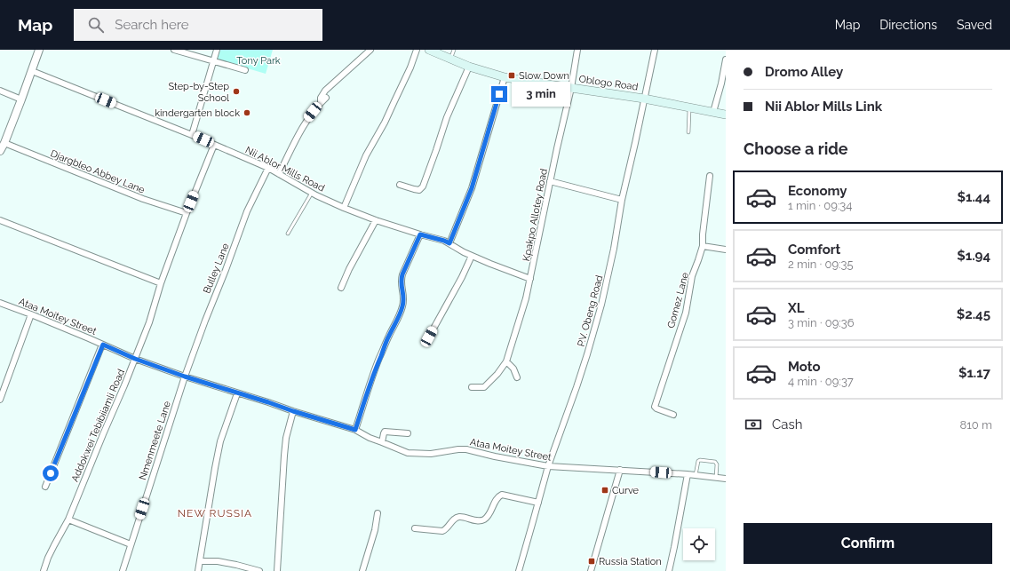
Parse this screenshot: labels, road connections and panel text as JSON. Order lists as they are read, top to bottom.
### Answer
{
  "streets": {
    "main road": ["Oblogo Road"],
    "street": [
      "Nii Ablor Mills Road",
      "Djargbleo Abbey Lane",
      "Kpakpo Allotey Road",
      "Bulley Lane",
      "Gomez Lane",
      "P.V. Obeng Road",
      "Ataa Moitey Street",
      "Addokwei Tebibiiamli Road",
      "Nmenmeete Lane"
    ]
  },
  "crossings": [
    ["Oblogo Road", "Kpakpo Allotey Road"],
    ["Oblogo Road", "P.V. Obeng Road"],
    ["Nii Ablor Mills Road", "Kpakpo Allotey Road"],
    ["Nii Ablor Mills Road", "Bulley Lane"],
    ["Nii Ablor Mills Road", "Addokwei Tebibiiamli Road"],
    ["Djargbleo Abbey Lane", "Addokwei Tebibiiamli Road"],
    ["Bulley Lane", "Ataa Moitey Street"],
    ["Bulley Lane", "Nmenmeete Lane"],
    ["P.V. Obeng Road", "Ataa Moitey Street"],
    ["Ataa Moitey Street", "Addokwei Tebibiiamli Road"],
    ["Ataa Moitey Street", "Nmenmeete Lane"]
  ],
  "districts": ["NEW RUSSIA"],
  "parks": ["Tony Park"],
  "places": {
    "transit": ["Slow Down", "Curve", "Russia Station"],
    "other": ["Step-by-Step School", "kindergarten block"]
  },
  "page": {
    "header": "Map",
    "search": "Search here",
    "nav": ["Map", "Directions", "Saved"],
    "banner": ["Dromo Alley", "Nii Ablor Mills Link"],
    "bubble": "3 min",
    "heading": "Choose a ride",
    "list": [
      {
        "name": "Economy",
        "note": "1 min · 09:34",
        "value": "$1.44"
      },
      {
        "name": "Comfort",
        "note": "2 min · 09:35",
        "value": "$1.94"
      },
      {
        "name": "XL",
        "note": "3 min · 09:36",
        "value": "$2.45"
      },
      {
        "name": "Moto",
        "note": "4 min · 09:37",
        "value": "$1.17"
      }
    ],
    "pay": ["Cash", "810 m"],
    "buttons": "Confirm"
  }
}
